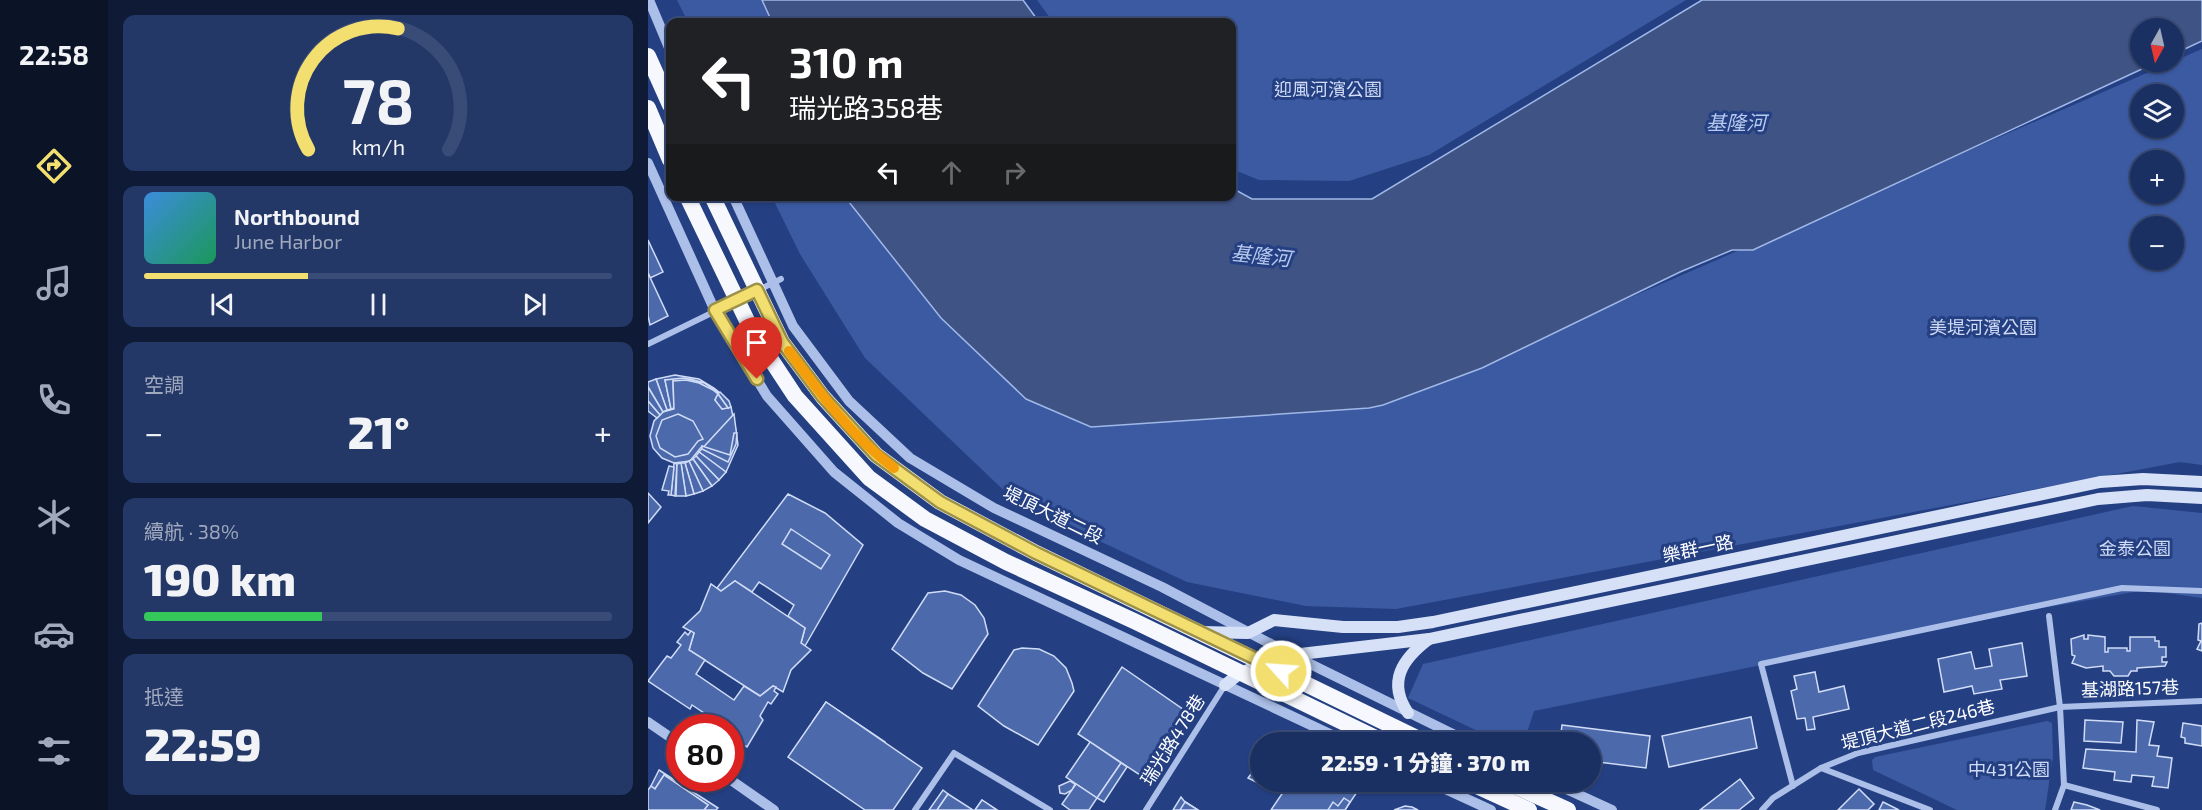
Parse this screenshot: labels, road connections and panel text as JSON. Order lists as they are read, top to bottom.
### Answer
{
  "streets": {
    "highway": ["堤頂大道二段"],
    "main road": ["樂群一路"],
    "street": ["基湖路157巷", "堤頂大道二段246巷", "瑞光路478巷"]
  },
  "crossings": [
    ["堤頂大道二段", "樂群一路"],
    ["樂群一路", "瑞光路478巷"],
    ["基湖路157巷", "堤頂大道二段246巷"]
  ],
  "water": ["基隆河"],
  "parks": [
    "迎風河濱公園",
    "美堤河濱公園",
    "金泰公園",
    "中431公園"
  ],
  "north": "bottom",
  "page": {
    "tabs": "22:58",
    "map_buttons": ["+", "−"],
    "turn": ["310 m", "瑞光路358巷"],
    "song": ["Northbound", "June Harbor"],
    "tile": [
      "空調",
      ["續航 · 38%", "190 km"],
      ["抵達", "22:59"]
    ],
    "heat": ["−", "21°", "+"],
    "limit": "80",
    "trip": "22:59 · 1 分鐘 · 370 m",
    "gauge": ["78", "km/h"]
  }
}
